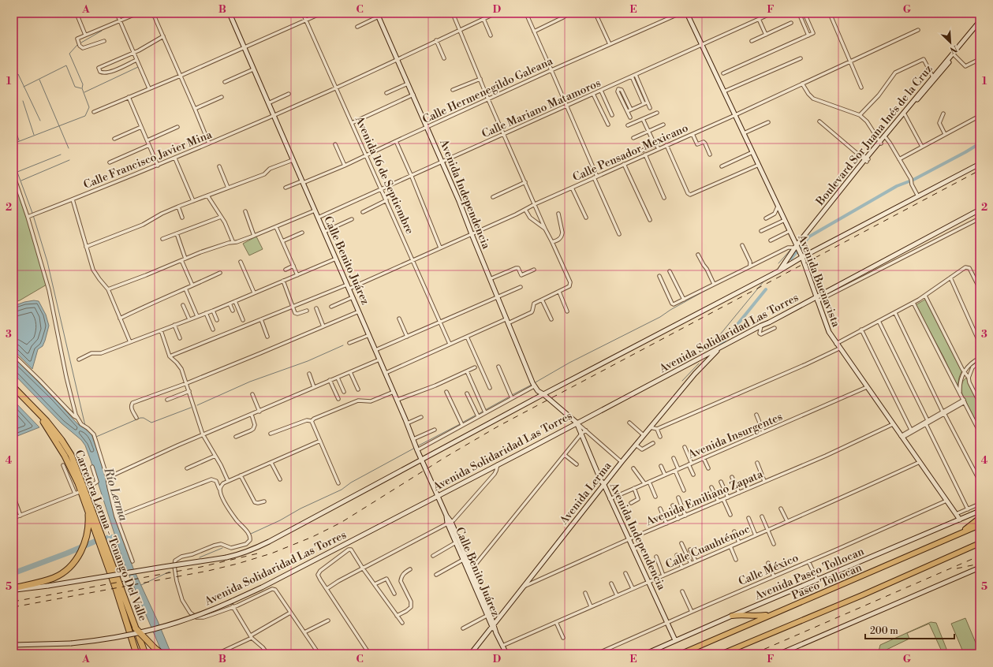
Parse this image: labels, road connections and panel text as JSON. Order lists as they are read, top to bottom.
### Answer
{
  "streets": {
    "highway": ["Carretera Lerma - Tenango Del Valle", "Paseo Tollocan"],
    "main road": [
      "Boulevard Sor Juana Inés de la Cruz",
      "Avenida Independencia",
      "Calle Benito Juárez",
      "Avenida Buenavista",
      "Avenida Solidaridad Las Torres",
      "Avenida Lerma",
      "Avenida Paseo Tollocan"
    ],
    "street": [
      "Calle Hermenegildo Galeana",
      "Calle Mariano Matamoros",
      "Calle Pensador Mexicano",
      "Calle Francisco Javier Mina",
      "Avenida 16 de Septiembre",
      "Avenida Insurgentes",
      "Avenida Emiliano Zapata",
      "Calle Cuauhtémoc",
      "Calle México"
    ]
  },
  "crossings": [
    ["Calle Hermenegildo Galeana", "Avenida 16 de Septiembre"],
    ["Calle Hermenegildo Galeana", "Avenida Independencia"],
    ["Calle Hermenegildo Galeana", "Calle Benito Juárez"],
    ["Calle Mariano Matamoros", "Avenida 16 de Septiembre"],
    ["Calle Mariano Matamoros", "Avenida Independencia"],
    ["Calle Mariano Matamoros", "Calle Benito Juárez"],
    ["Calle Mariano Matamoros", "Avenida Buenavista"],
    ["Boulevard Sor Juana Inés de la Cruz", "Avenida Buenavista"],
    ["Calle Pensador Mexicano", "Avenida 16 de Septiembre"],
    ["Calle Pensador Mexicano", "Avenida Independencia"],
    ["Calle Pensador Mexicano", "Calle Benito Juárez"],
    ["Calle Pensador Mexicano", "Avenida Buenavista"],
    ["Calle Francisco Javier Mina", "Avenida 16 de Septiembre"],
    ["Calle Francisco Javier Mina", "Avenida Independencia"],
    ["Calle Francisco Javier Mina", "Calle Benito Juárez"],
    ["Avenida Independencia", "Avenida Solidaridad Las Torres"],
    ["Avenida Independencia", "Avenida Insurgentes"],
    ["Avenida Independencia", "Avenida Lerma"],
    ["Avenida Independencia", "Avenida Emiliano Zapata"],
    ["Avenida Independencia", "Calle Cuauhtémoc"],
    ["Avenida Independencia", "Calle México"],
    ["Avenida Independencia", "Avenida Paseo Tollocan"],
    ["Calle Benito Juárez", "Avenida Solidaridad Las Torres"],
    ["Calle Benito Juárez", "Avenida Lerma"],
    ["Calle Benito Juárez", "Calle Cuauhtémoc"],
    ["Avenida Buenavista", "Avenida Solidaridad Las Torres"],
    ["Avenida Buenavista", "Avenida Insurgentes"],
    ["Avenida Buenavista", "Avenida Emiliano Zapata"],
    ["Avenida Buenavista", "Calle Cuauhtémoc"],
    ["Avenida Buenavista", "Calle México"],
    ["Avenida Buenavista", "Avenida Paseo Tollocan"],
    ["Avenida Solidaridad Las Torres", "Avenida Lerma"],
    ["Avenida Lerma", "Avenida Emiliano Zapata"]
  ],
  "water": ["Río Lerma"],
  "scale_bar": "200 m",
  "north": "bottom right",
  "grid": {
    "columns": [
      "A",
      "B",
      "C",
      "D",
      "E",
      "F",
      "G"
    ],
    "rows": [
      "1",
      "2",
      "3",
      "4",
      "5"
    ]
  }
}
